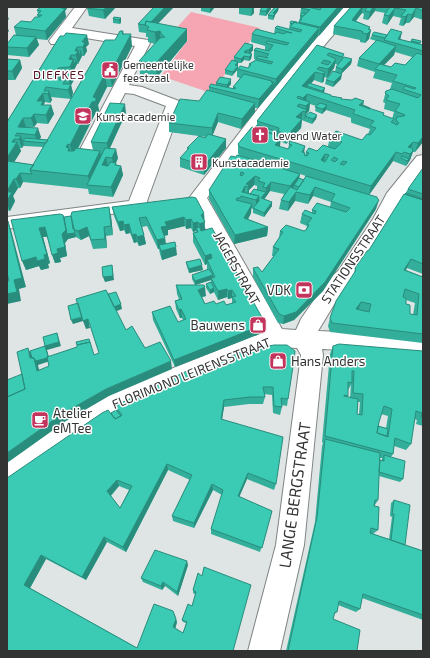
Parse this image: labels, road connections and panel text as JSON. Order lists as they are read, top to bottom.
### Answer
{
  "streets": {
    "street": [
      "STATIONSSTRAAT",
      "JAGERSTRAAT",
      "FLORIMOND LEIRENSSTRAAT",
      "LANGE BERGSTRAAT"
    ]
  },
  "crossings": [
    ["STATIONSSTRAAT", "LANGE BERGSTRAAT"],
    ["JAGERSTRAAT", "FLORIMOND LEIRENSSTRAAT"]
  ],
  "districts": ["DIEFKES"],
  "places": {
    "public building": ["Gemeentelijke feestzaal"],
    "school or university": ["Kunst academie"],
    "church": ["Levend Water"],
    "building": ["Kunstacademie"],
    "bank": ["VDK"],
    "shop": ["Bauwens", "Hans Anders"],
    "cafe": ["Atelier eMTee"]
  }
}
